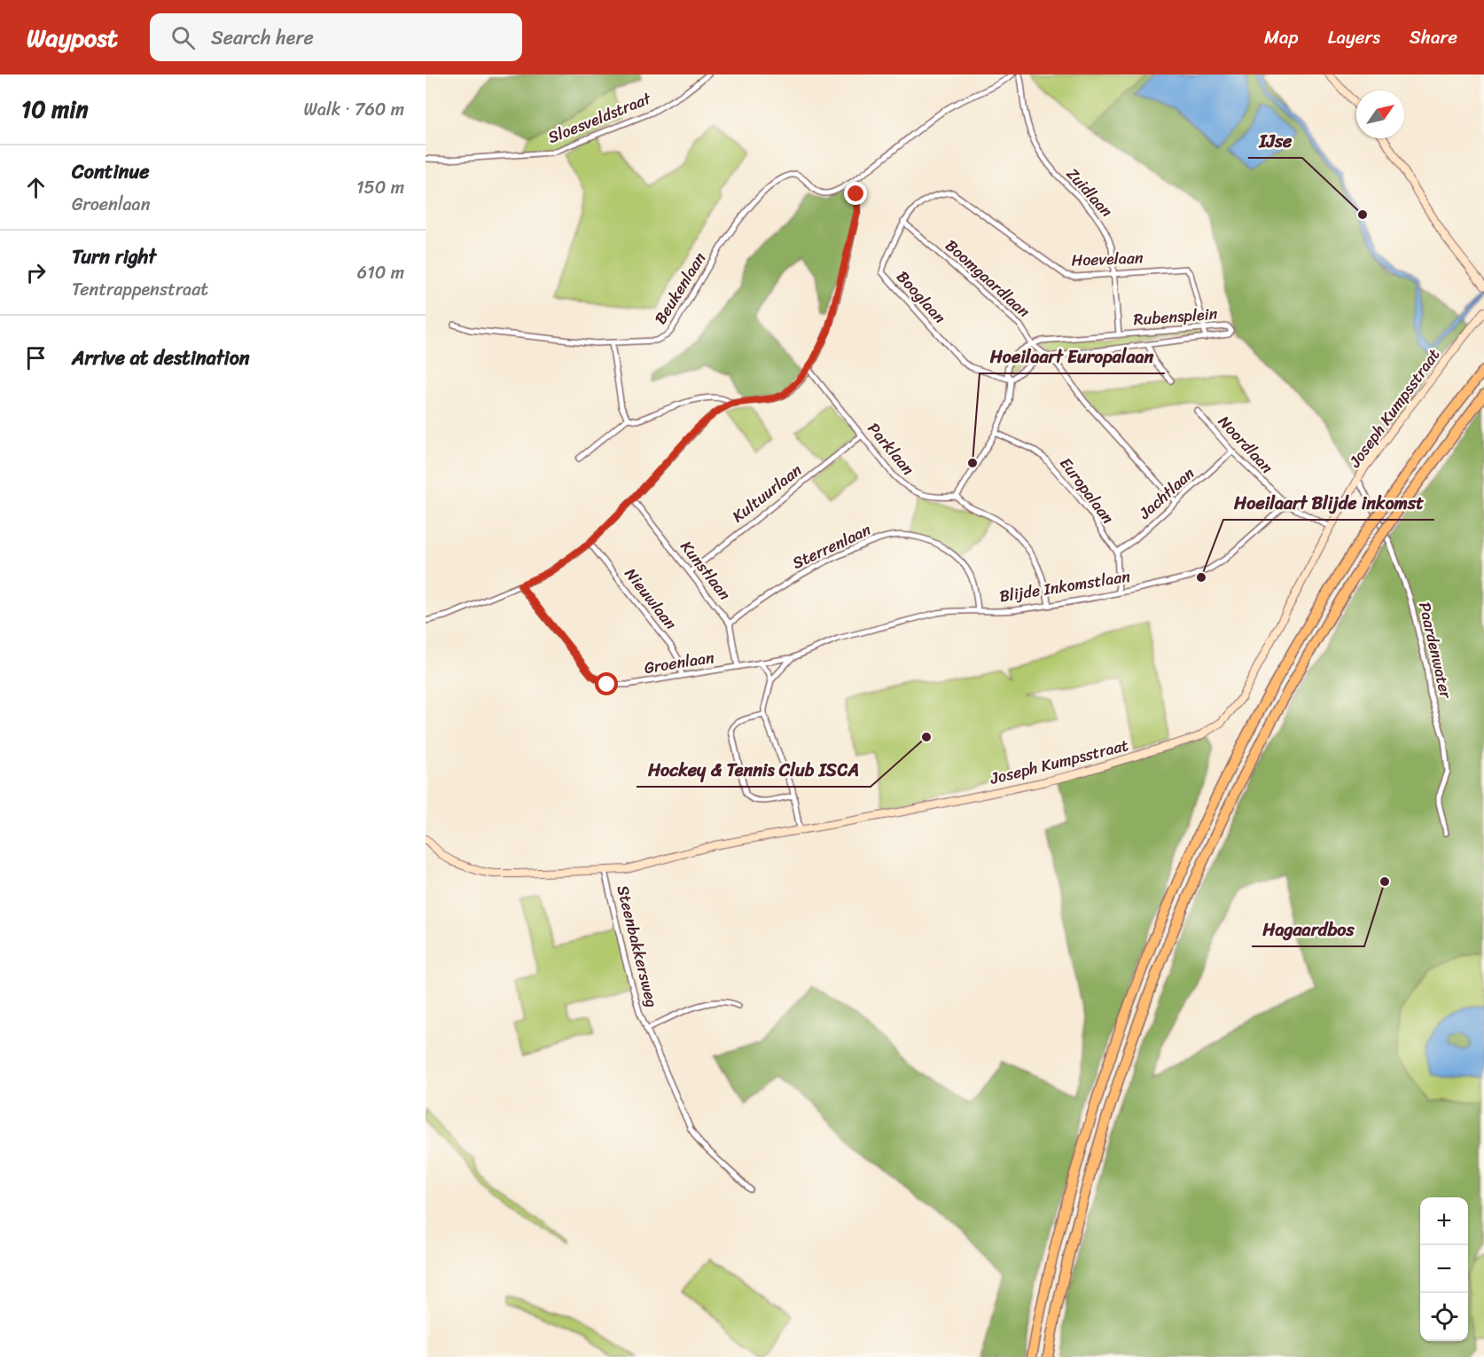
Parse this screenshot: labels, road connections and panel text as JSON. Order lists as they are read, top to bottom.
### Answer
{
  "streets": {
    "street": [
      "Sloesveldstraat",
      "Zuidlaan",
      "Hoevelaan",
      "Boomgaardlaan",
      "Beukenlaan",
      "Booglaan",
      "Rubensplein",
      "Joseph Kumpsstraat",
      "Noordlaan",
      "Parklaan",
      "Europalaan",
      "Kultuurlaan",
      "Jachtlaan",
      "Sterrenlaan",
      "Kunstlaan",
      "Blijde Inkomstlaan",
      "Nieuwlaan",
      "Paardenwater",
      "Groenlaan",
      "Steenbakkersweg"
    ]
  },
  "crossings": [
    ["Zuidlaan", "Hoevelaan"],
    ["Zuidlaan", "Rubensplein"],
    ["Hoevelaan", "Booglaan"],
    ["Hoevelaan", "Rubensplein"],
    ["Boomgaardlaan", "Booglaan"],
    ["Boomgaardlaan", "Rubensplein"],
    ["Boomgaardlaan", "Jachtlaan"],
    ["Booglaan", "Rubensplein"],
    ["Joseph Kumpsstraat", "Noordlaan"],
    ["Joseph Kumpsstraat", "Paardenwater"],
    ["Joseph Kumpsstraat", "Steenbakkersweg"],
    ["Noordlaan", "Jachtlaan"],
    ["Noordlaan", "Blijde Inkomstlaan"],
    ["Parklaan", "Kultuurlaan"],
    ["Europalaan", "Jachtlaan"],
    ["Kultuurlaan", "Kunstlaan"],
    ["Sterrenlaan", "Kunstlaan"],
    ["Sterrenlaan", "Blijde Inkomstlaan"],
    ["Kunstlaan", "Groenlaan"],
    ["Blijde Inkomstlaan", "Groenlaan"],
    ["Nieuwlaan", "Groenlaan"]
  ],
  "places": [
    "IJse",
    "Hoeilaart Europalaan",
    "Hoeilaart Blijde inkomst",
    "Hockey & Tennis Club ISCA",
    "Hagaardbos"
  ],
  "north": "top right",
  "page": {
    "header": "Waypost",
    "search": "Search here",
    "nav": ["Map", "Layers", "Share"],
    "heading": ["10 min", "Walk · 760 m"],
    "list": [
      ["Continue", "Groenlaan", "150 m"],
      ["Turn right", "Tentrappenstraat", "610 m"],
      "Arrive at destination"
    ],
    "map_buttons": ["+", "−"]
  }
}
